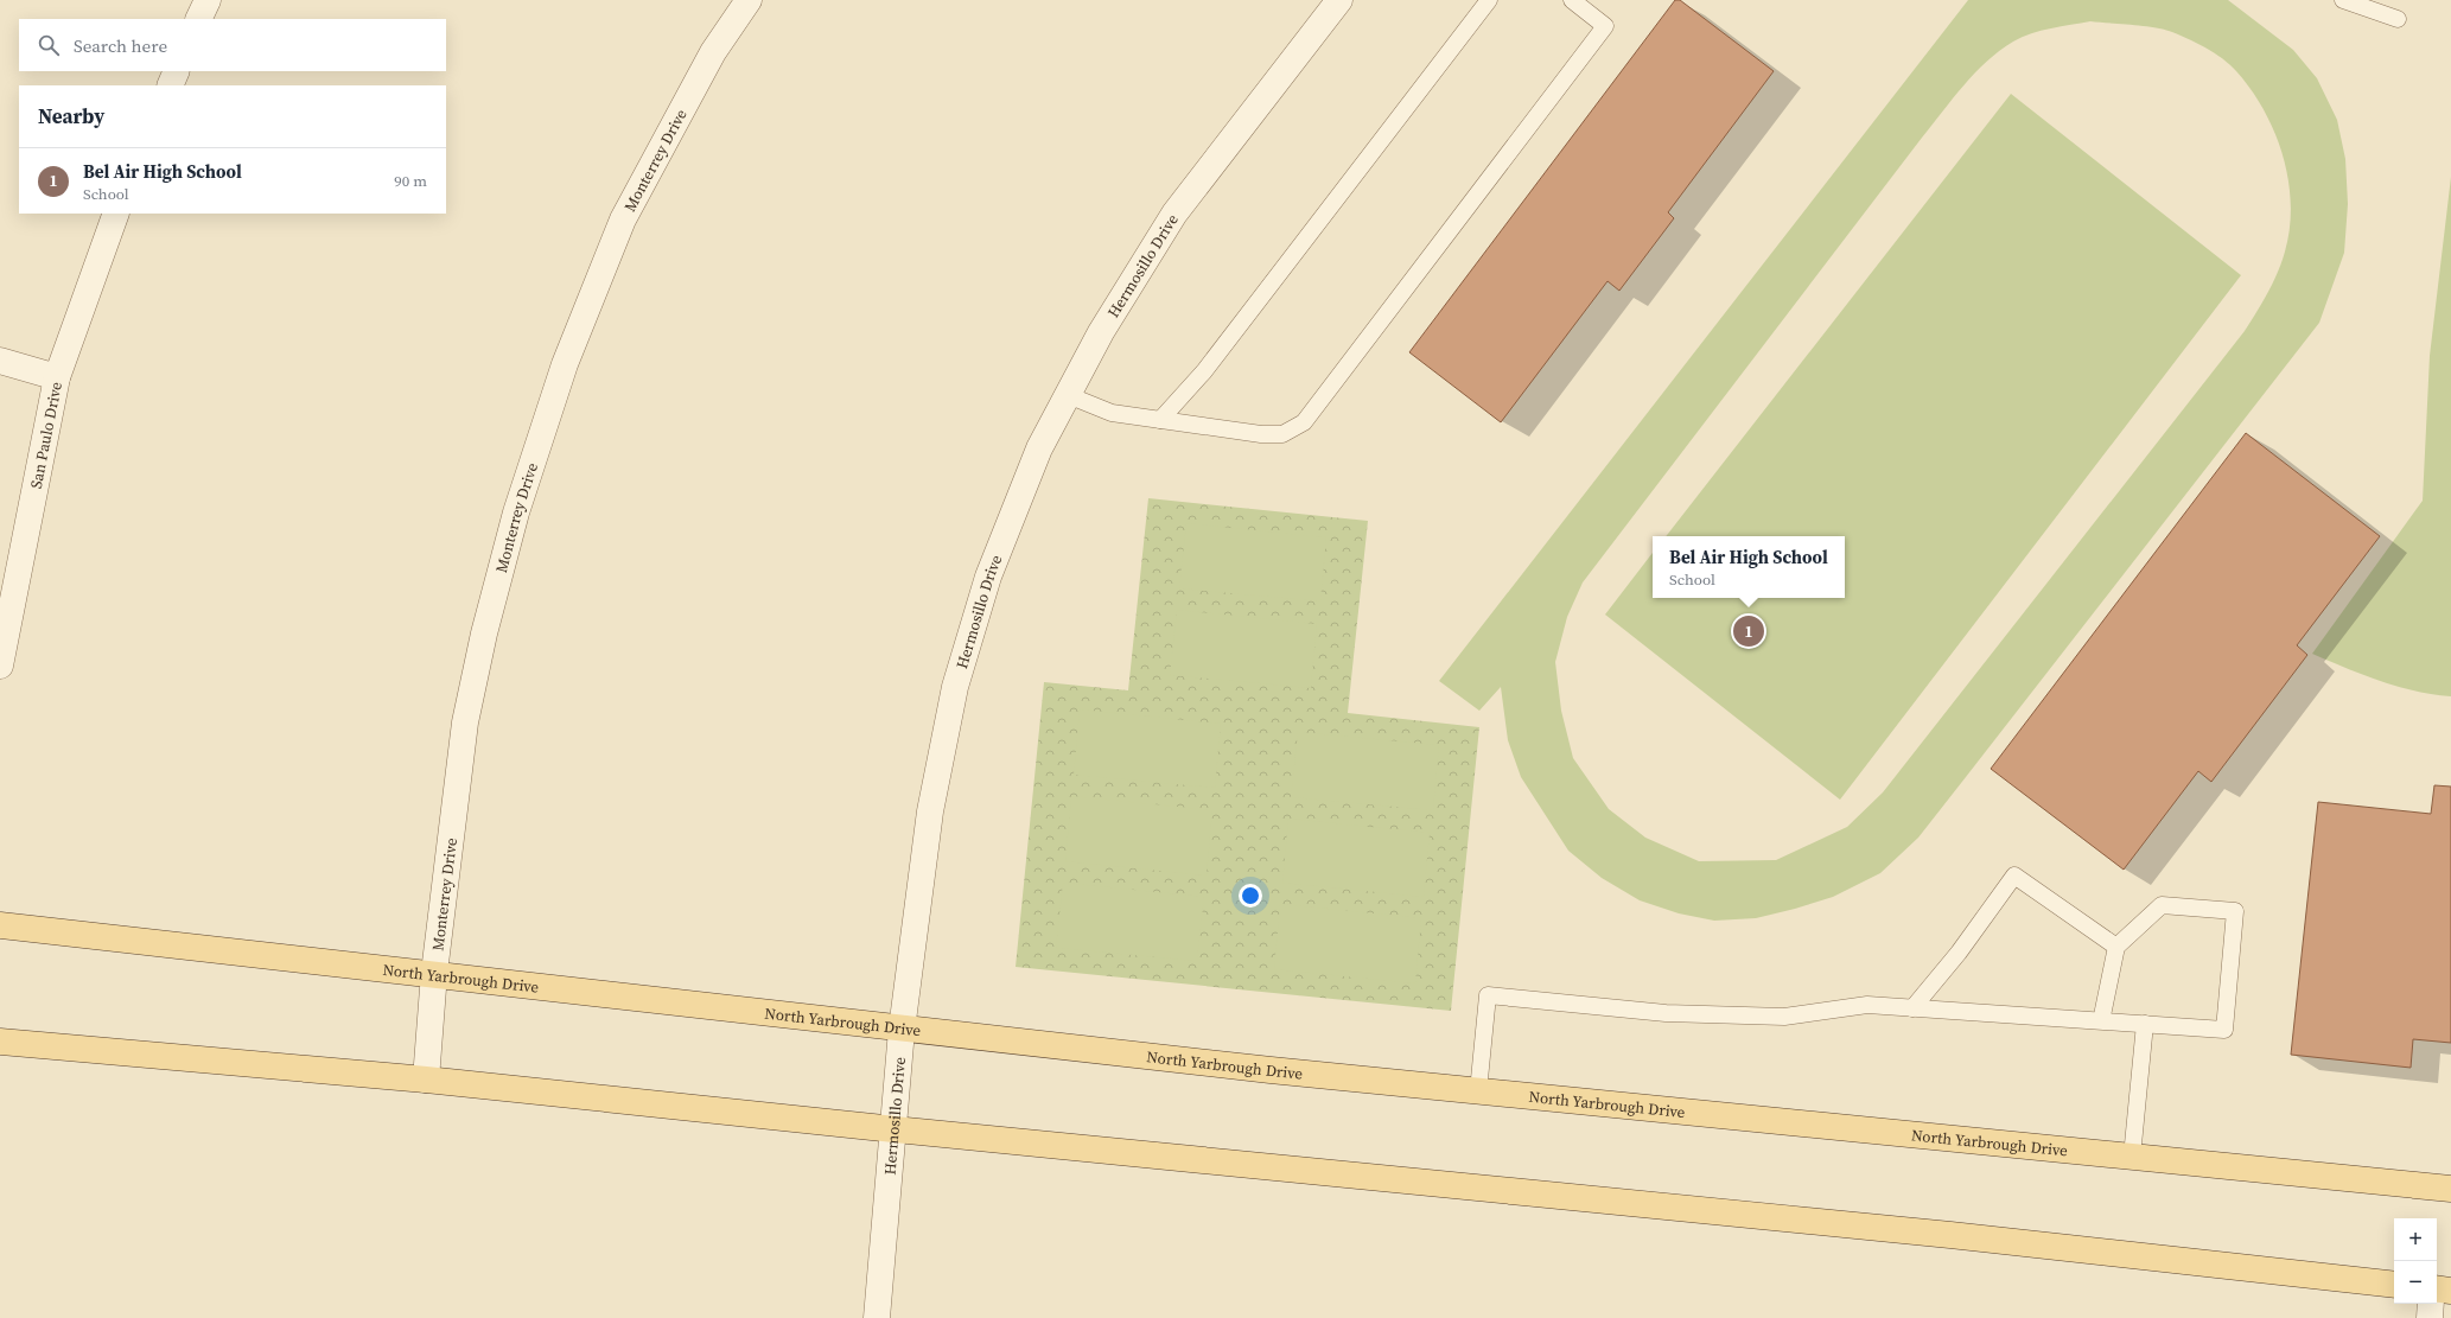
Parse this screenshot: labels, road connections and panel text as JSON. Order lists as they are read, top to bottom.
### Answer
{
  "streets": {
    "main road": ["North Yarbrough Drive"],
    "street": ["Monterrey Drive", "Hermosillo Drive", "San Paulo Drive"]
  },
  "crossings": [
    ["Monterrey Drive", "North Yarbrough Drive"],
    ["Hermosillo Drive", "North Yarbrough Drive"]
  ],
  "page": {
    "search": "Search here",
    "heading": "Nearby",
    "list": [
      {
        "mark": "1",
        "name": "Bel Air High School",
        "note": "School",
        "value": "90 m"
      }
    ],
    "popup": ["Bel Air High School", "School"],
    "pins": "1",
    "map_buttons": ["+", "−"]
  }
}
